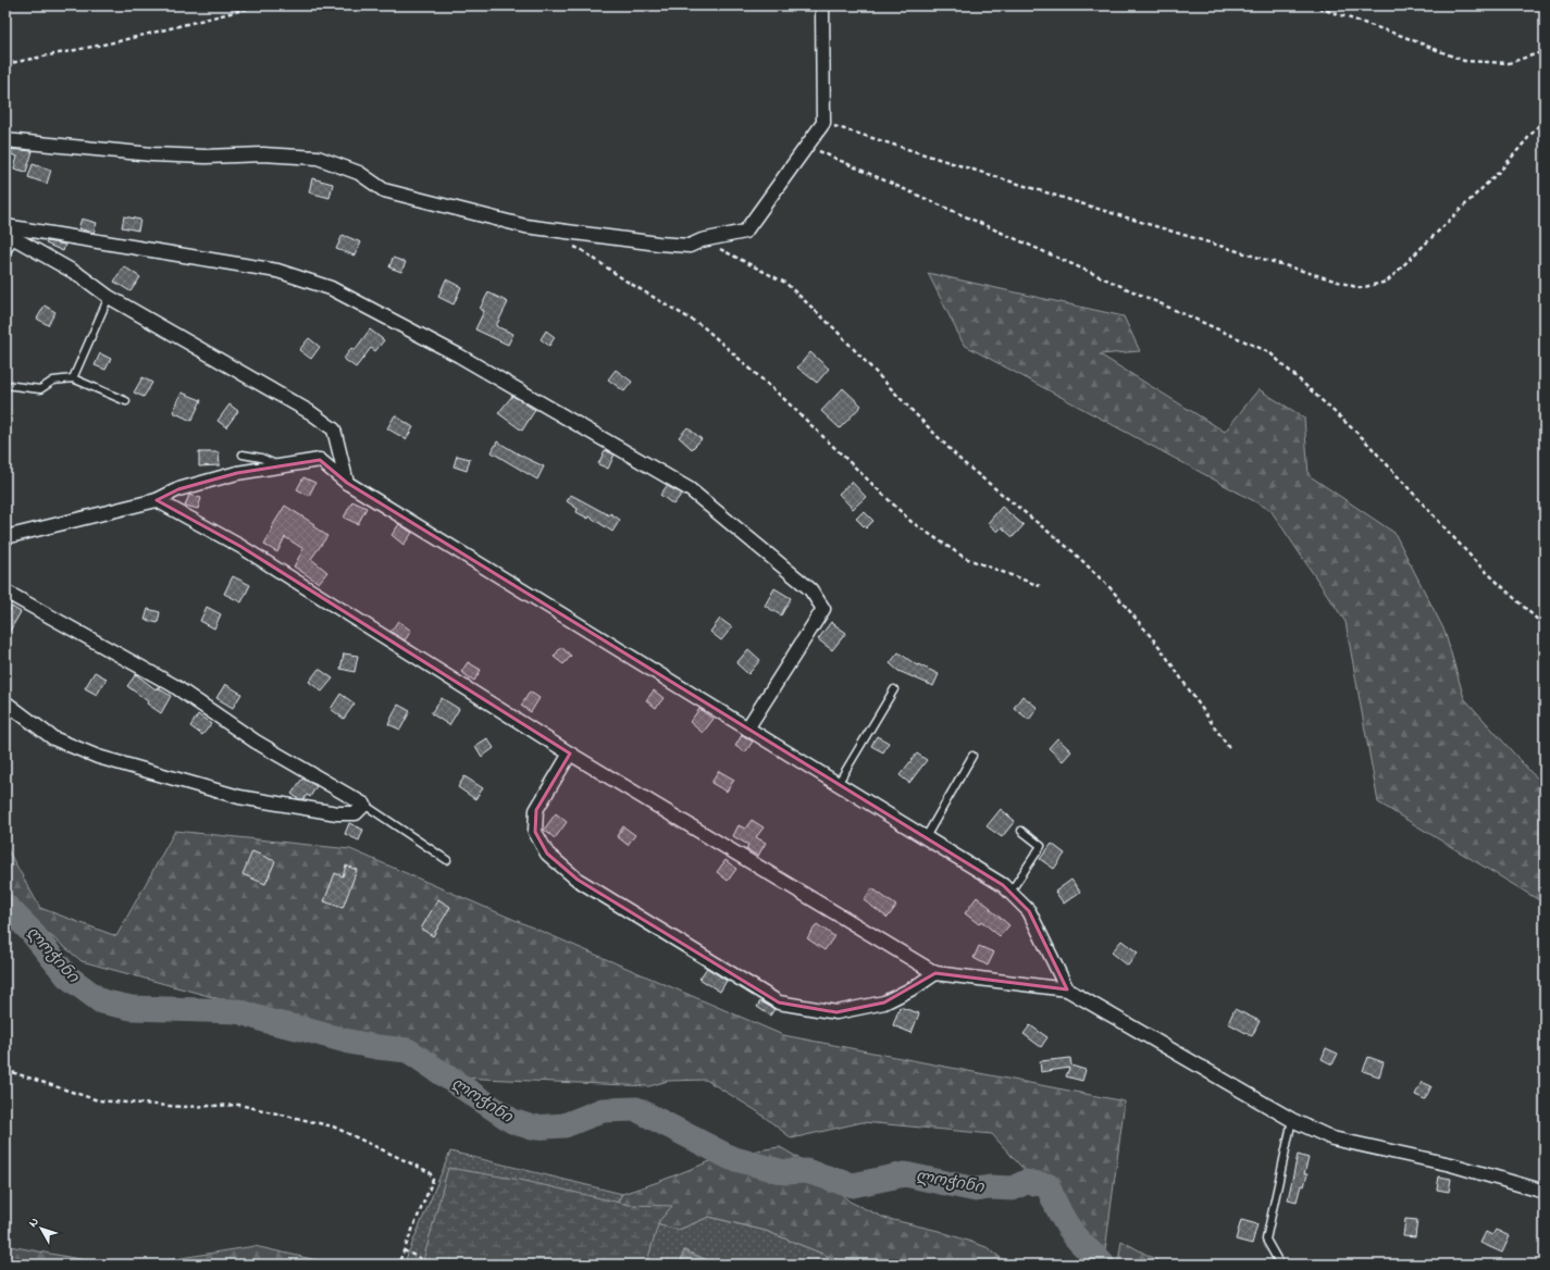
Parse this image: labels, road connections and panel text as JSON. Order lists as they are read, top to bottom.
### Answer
{
  "water": ["ლოჭინი"],
  "north": "top left"
}
